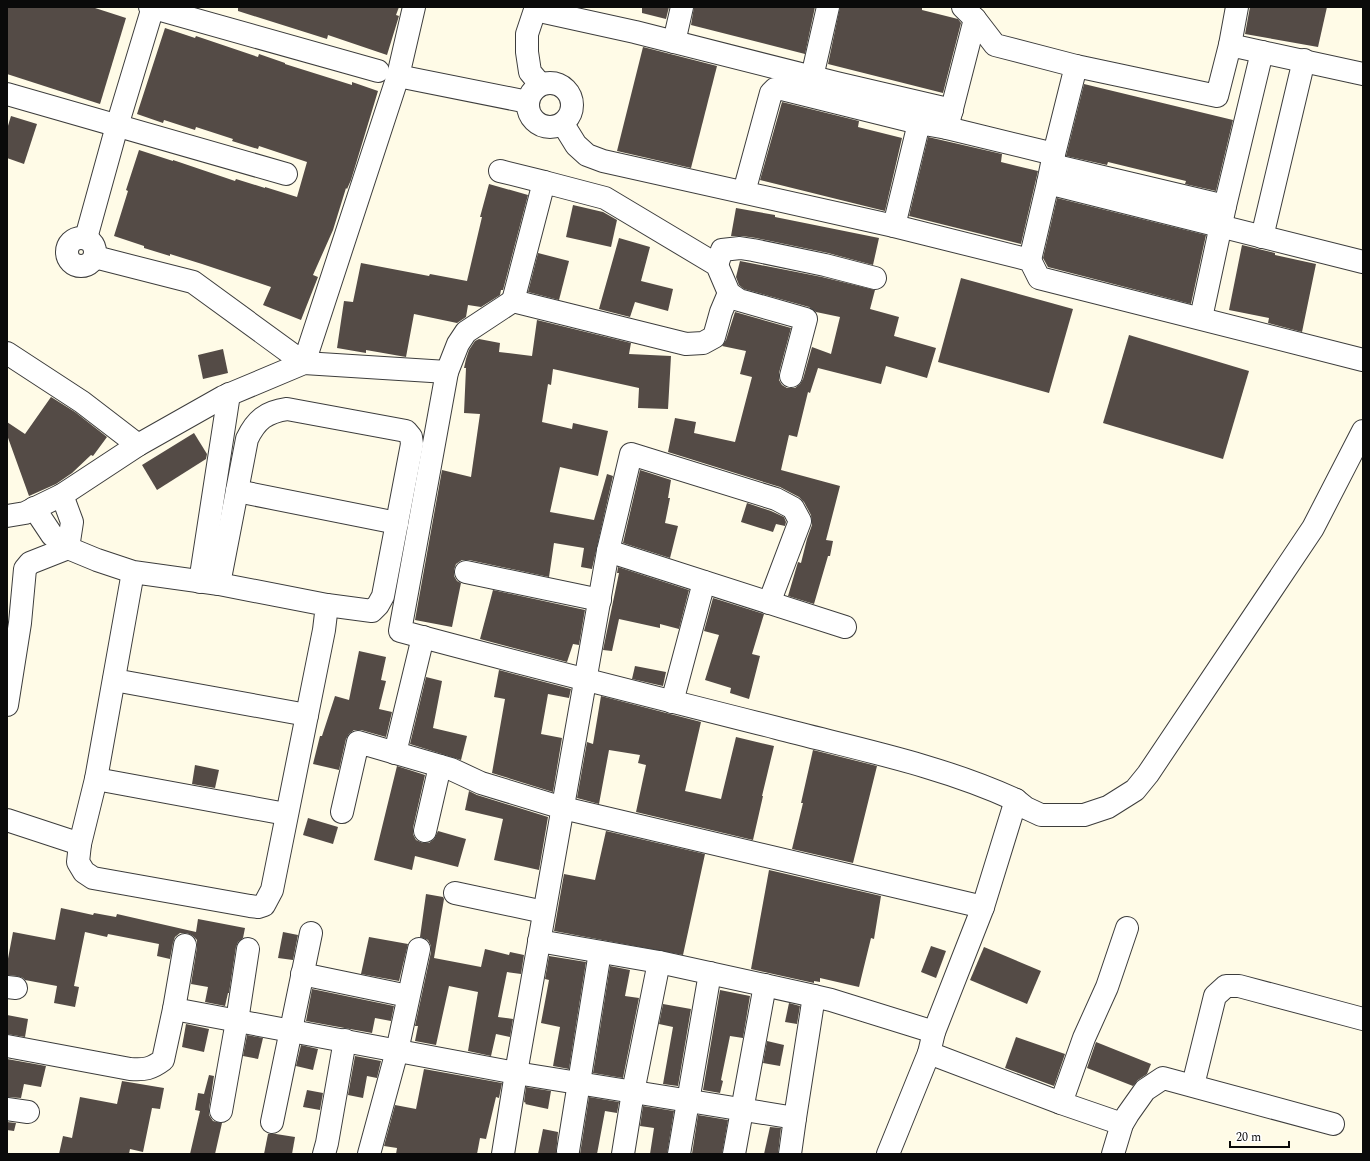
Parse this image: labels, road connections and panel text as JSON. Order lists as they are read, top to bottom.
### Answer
{
  "scale_bar": "20 m"
}
